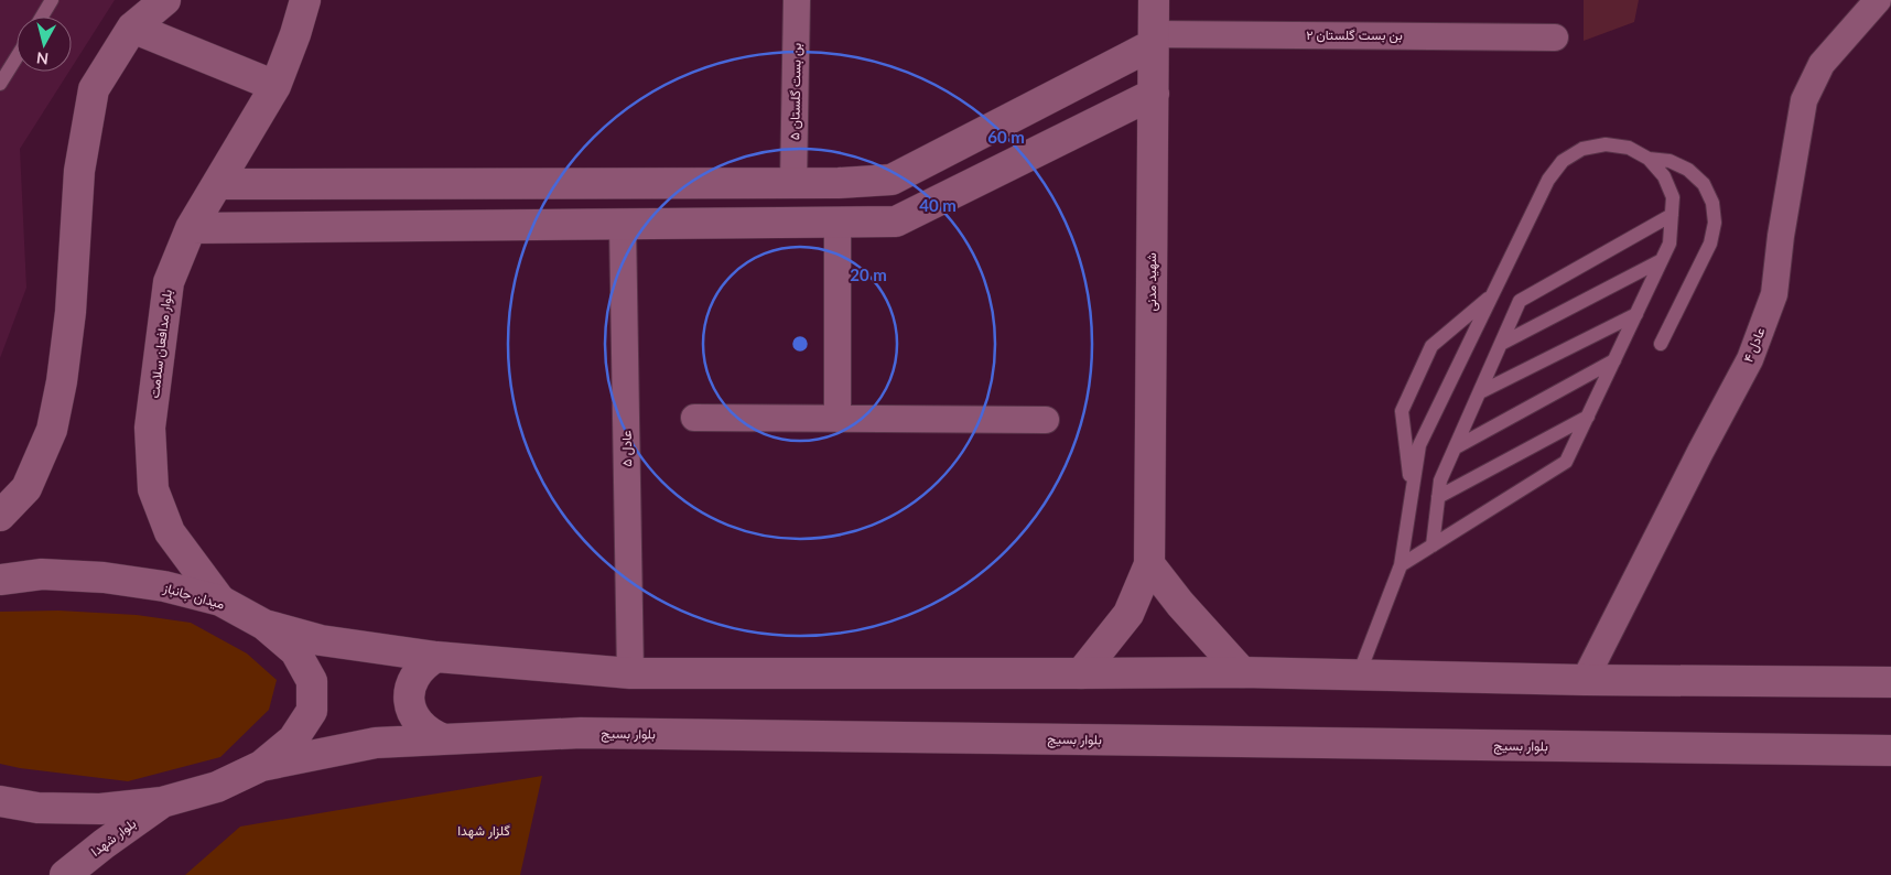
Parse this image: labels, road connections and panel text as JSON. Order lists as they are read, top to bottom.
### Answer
{
  "streets": {
    "main road": [
      "شهید مدنی",
      "بلوار مدافعان سلامت",
      "میدان جانباز",
      "بلوار بسیج",
      "بلوار شهدا"
    ],
    "street": [
      "بن بست گلستان ۲",
      "بن بست گلستان ۵",
      "عادل ۴",
      "عادل ۵"
    ]
  },
  "crossings": [
    ["بن بست گلستان ۲", "شهید مدنی"],
    ["بلوار مدافعان سلامت", "میدان جانباز"],
    ["میدان جانباز", "بلوار بسیج"],
    ["میدان جانباز", "بلوار شهدا"]
  ],
  "parks": ["گلزار شهدا"],
  "north": "bottom",
  "rings": ["60 m", "40 m", "20 m"]
}
